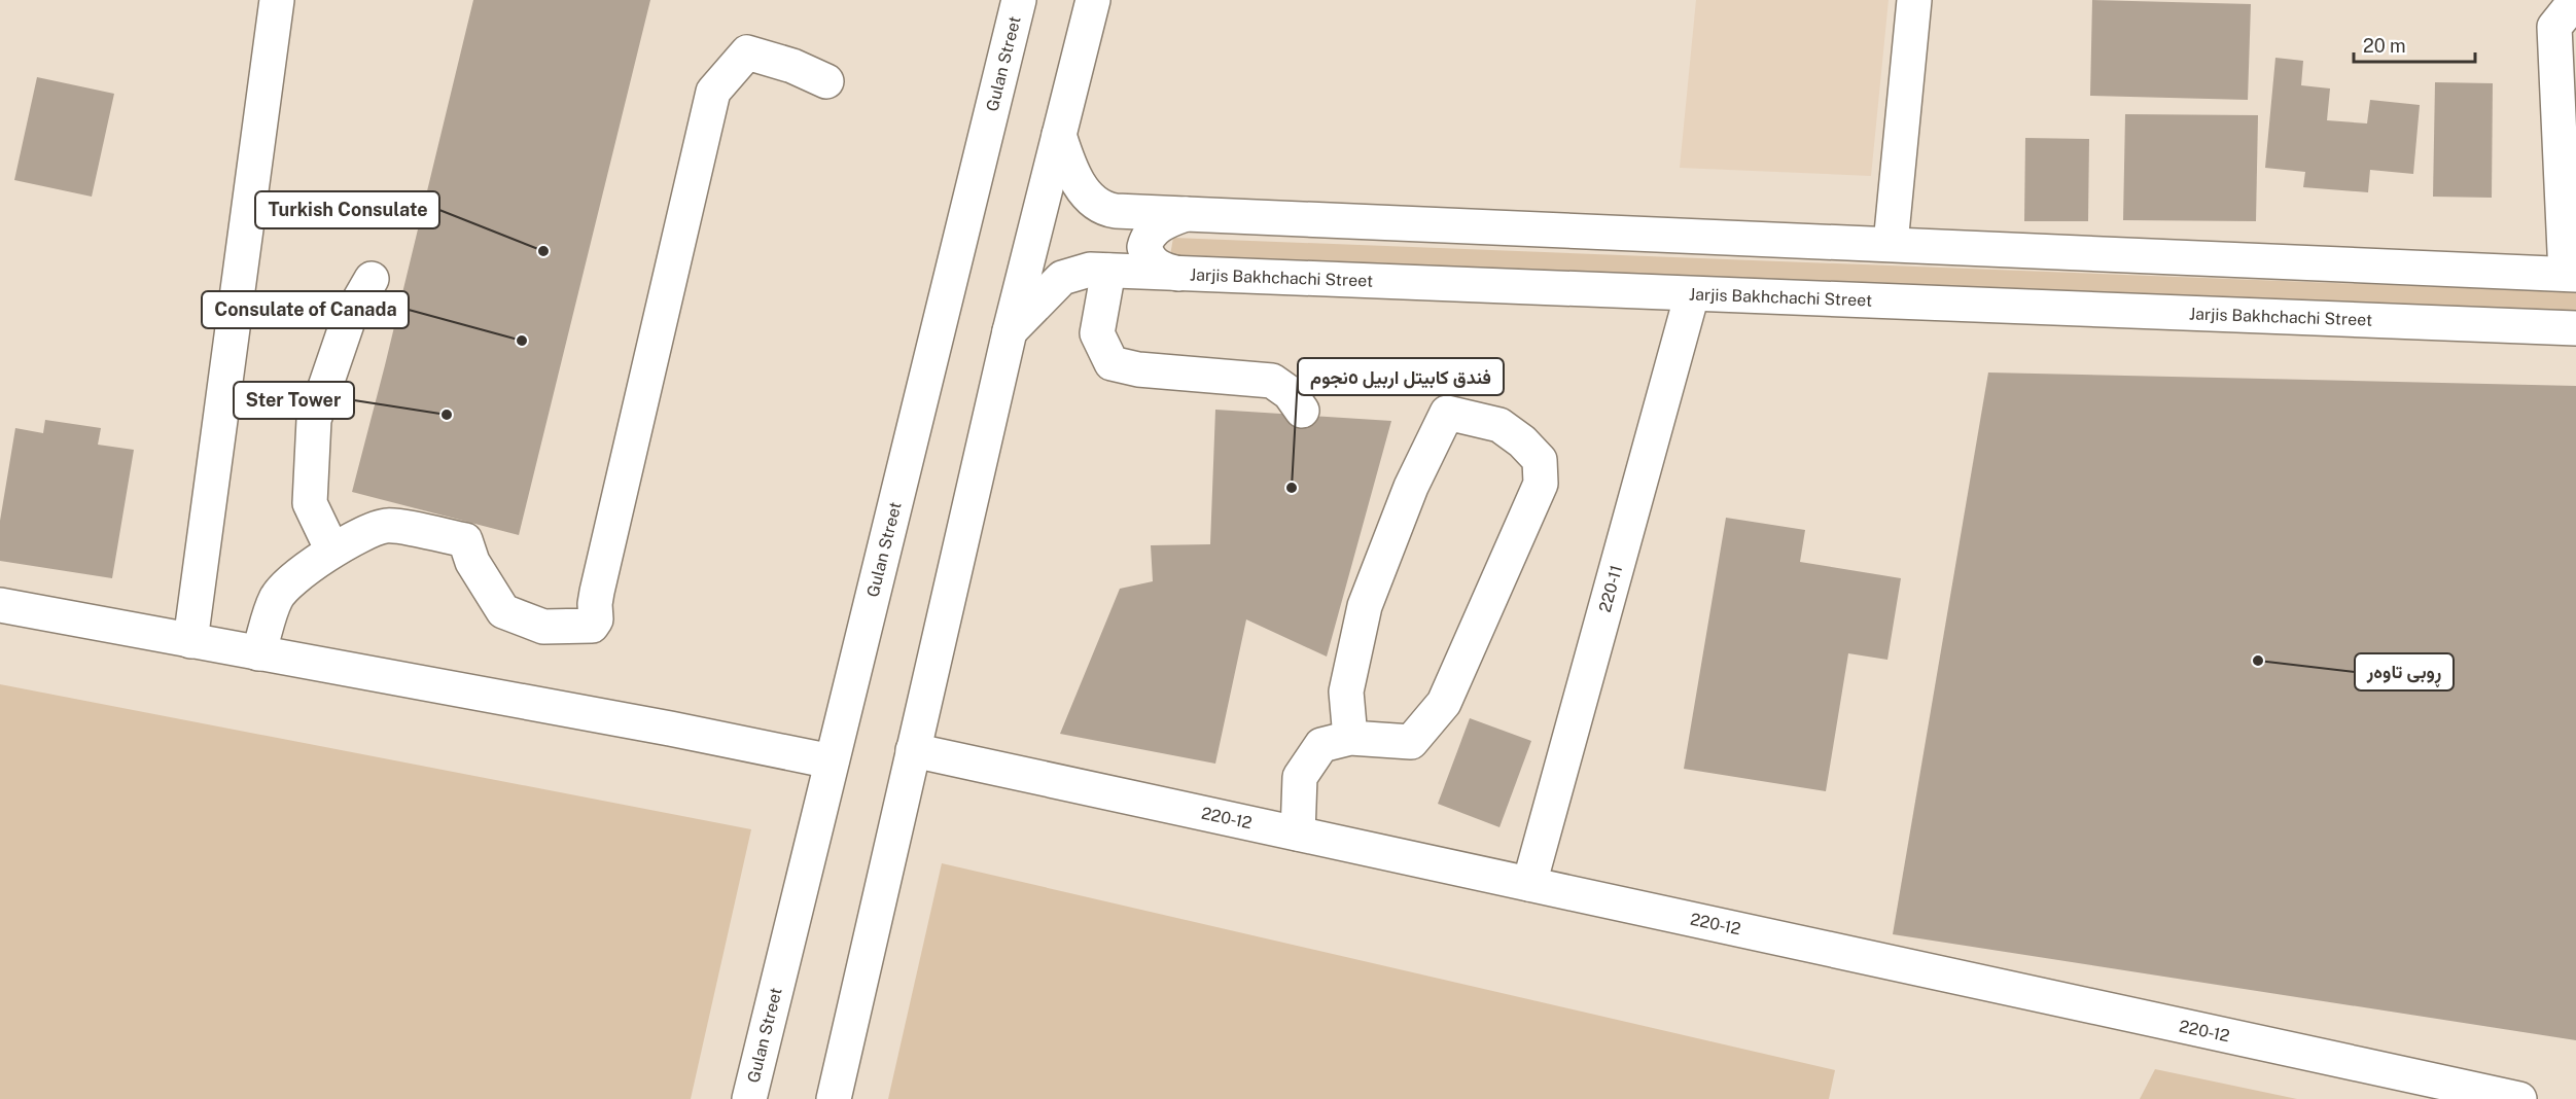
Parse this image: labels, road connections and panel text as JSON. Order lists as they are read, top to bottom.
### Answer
{
  "streets": {
    "street": [
      "Gulan Street",
      "Jarjis Bakhchachi Street",
      "220-11",
      "220-12"
    ]
  },
  "crossings": [
    ["Jarjis Bakhchachi Street", "220-11"],
    ["220-11", "220-12"]
  ],
  "places": [
    "Turkish Consulate",
    "Consulate of Canada",
    "Ster Tower",
    "فندق كابيتل اربيل ٥نجوم",
    "ڕوبی تاوەر"
  ],
  "scale_bar": "20 m"
}
